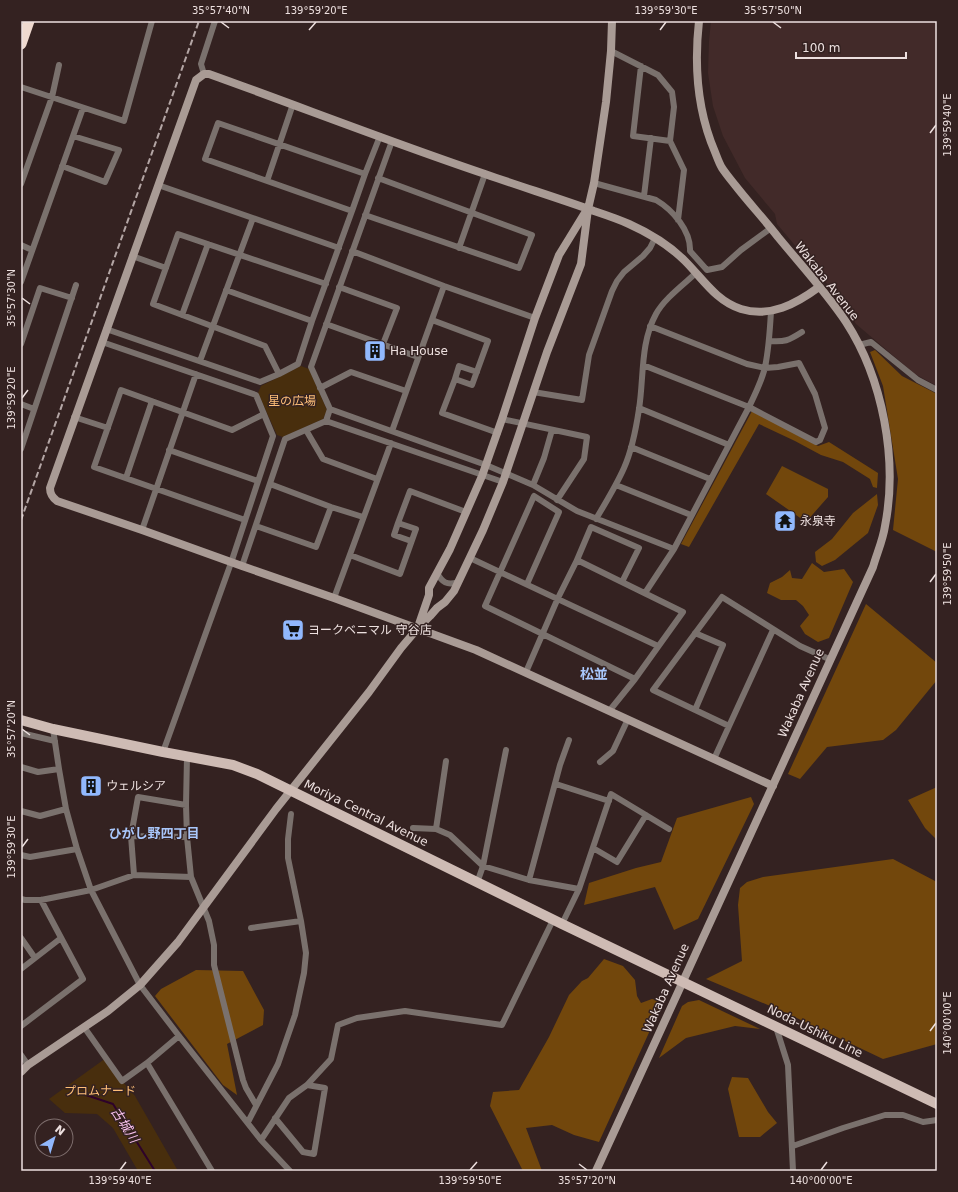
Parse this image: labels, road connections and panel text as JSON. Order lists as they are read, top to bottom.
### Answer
{
  "streets": {
    "main road": ["Moriya Central Avenue", "Noda-Ushiku Line"],
    "street": ["Wakaba Avenue"]
  },
  "crossings": [
    ["Wakaba Avenue", "Moriya Central Avenue"],
    ["Wakaba Avenue", "Noda-Ushiku Line"],
    ["Moriya Central Avenue", "Noda-Ushiku Line"]
  ],
  "districts": ["松並", "ひがし野四丁目"],
  "water": ["古城川"],
  "parks": ["星の広場", "プロムナード"],
  "places": {
    "building": ["Ha House", "ウェルシア"],
    "temple": ["永泉寺"],
    "supermarket": ["ヨークベニマル 守谷店"]
  },
  "scale_bar": "100 m",
  "north": "top right",
  "coordinates": [
    "35°57'40\"N",
    "139°59'20\"E",
    "139°59'30\"E",
    "35°57'50\"N",
    "139°59'40\"E",
    "35°57'30\"N",
    "139°59'50\"E",
    "35°57'20\"N",
    "140°00'00\"E"
  ]
}
